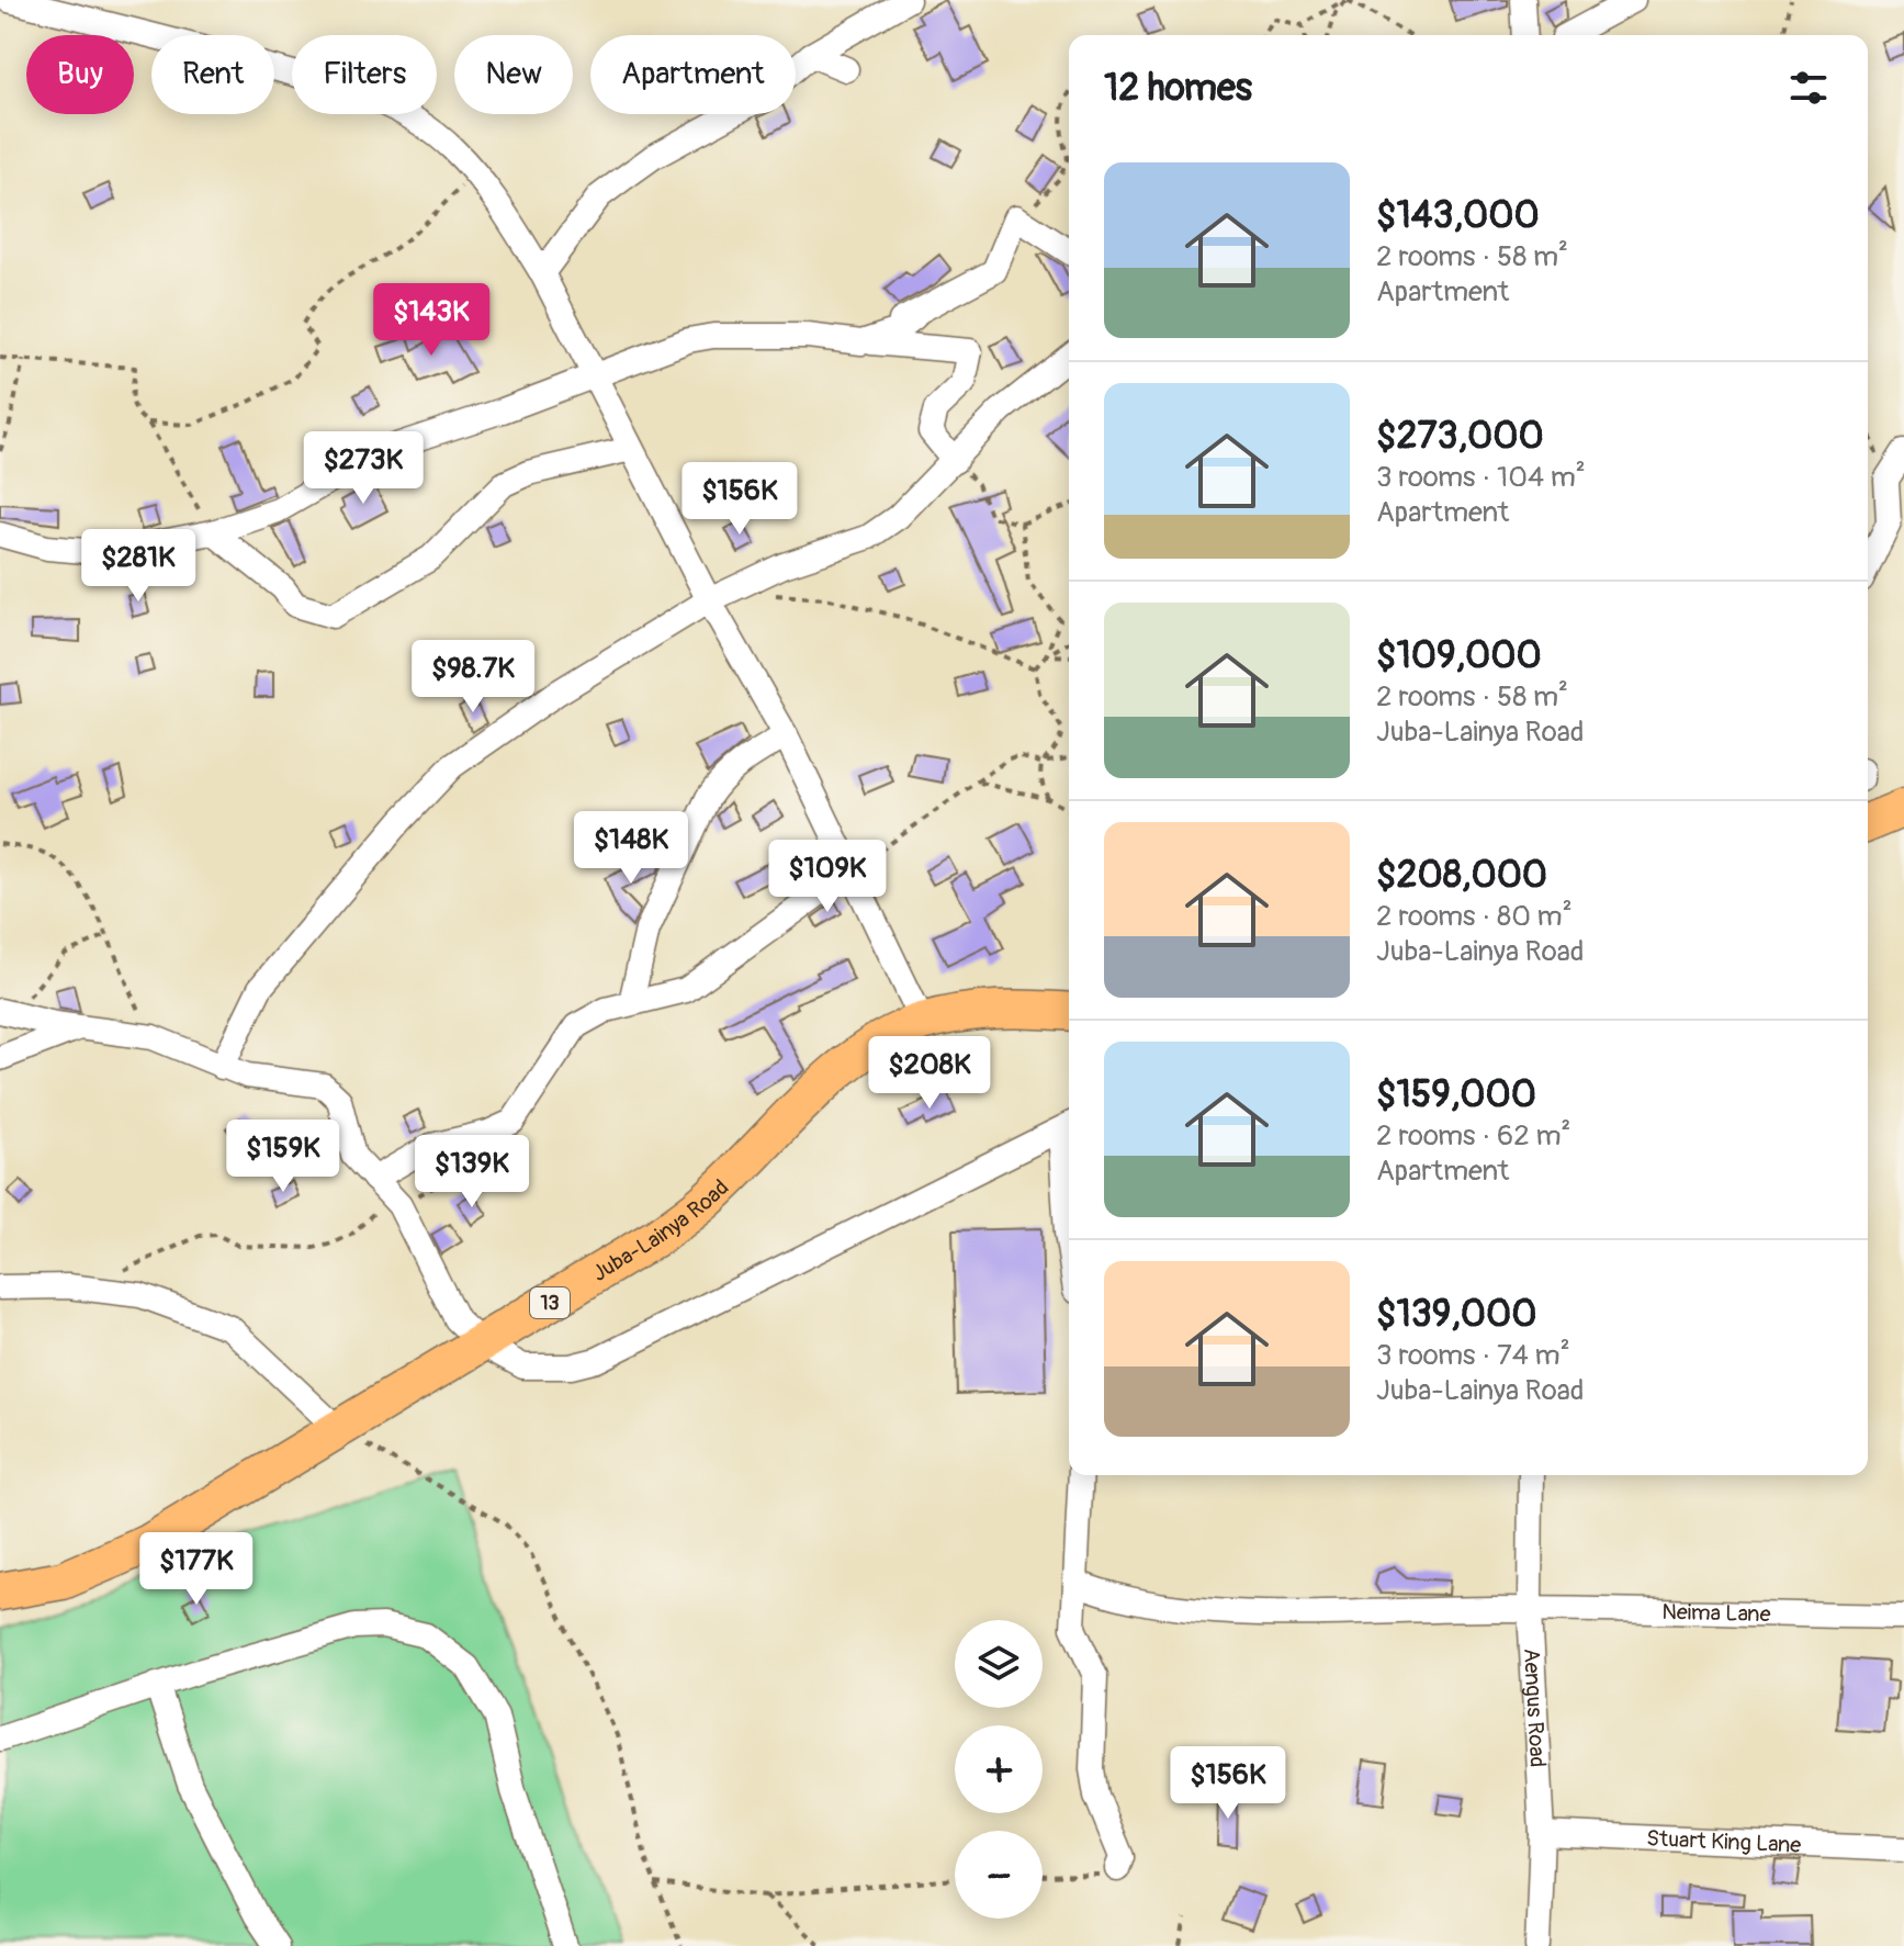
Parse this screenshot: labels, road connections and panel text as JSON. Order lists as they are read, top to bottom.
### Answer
{
  "streets": {
    "main road": ["Juba-Lainya Road", "13"],
    "street": ["Neima Lane", "Aengus Road", "Stuart King Lane"]
  },
  "crossings": [
    ["Neima Lane", "Aengus Road"],
    ["Aengus Road", "Stuart King Lane"]
  ],
  "page": {
    "chip": [
      "Buy",
      "Rent",
      "Filters",
      "New",
      "Apartment"
    ],
    "heading": "12 homes",
    "list": [
      {
        "name": "$143,000",
        "note": "2 rooms · 58 m² · Apartment"
      },
      {
        "name": "$273,000",
        "note": "3 rooms · 104 m² · Apartment"
      },
      {
        "name": "$109,000",
        "note": "2 rooms · 58 m² · Juba-Lainya Road"
      },
      {
        "name": "$208,000",
        "note": "2 rooms · 80 m² · Juba-Lainya Road"
      },
      {
        "name": "$159,000",
        "note": "2 rooms · 62 m² · Apartment"
      },
      {
        "name": "$139,000",
        "note": "3 rooms · 74 m² · Juba-Lainya Road"
      }
    ],
    "price": [
      "$143K",
      "$273K",
      "$156K",
      "$281K",
      "$98.7K",
      "$148K",
      "$109K",
      "$208K",
      "$159K",
      "$139K",
      "$177K",
      "$156K"
    ],
    "map_buttons": ["+", "−"]
  }
}
